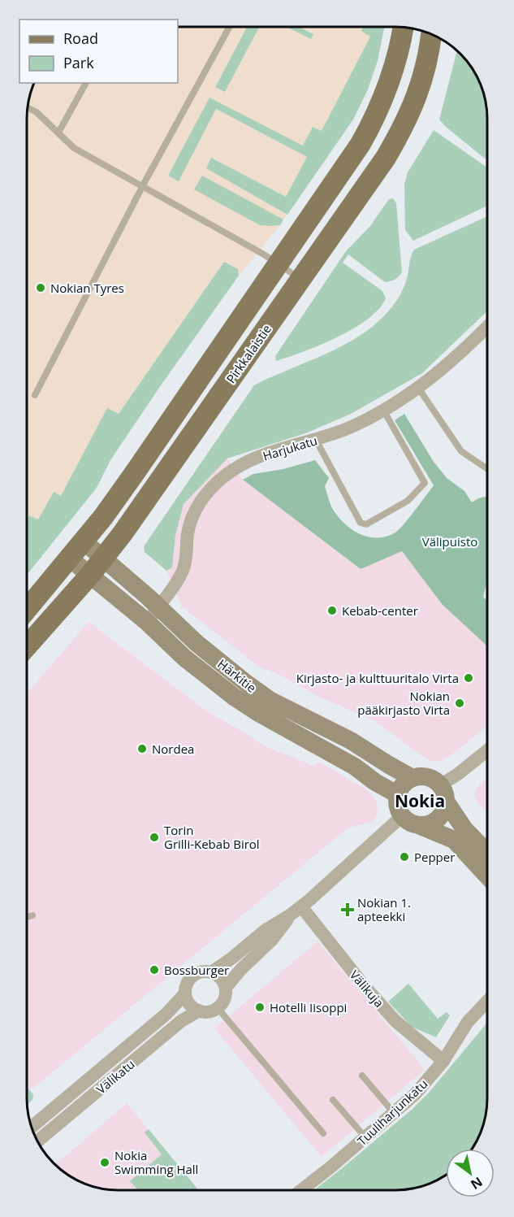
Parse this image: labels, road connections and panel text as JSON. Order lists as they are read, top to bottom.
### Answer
{
  "streets": {
    "main road": ["Pirkkalaistie", "Härkitie"],
    "street": [
      "Harjukatu",
      "Välikuja",
      "Välikatu",
      "Tuuliharjunkatu"
    ]
  },
  "crossings": [
    ["Pirkkalaistie", "Härkitie"],
    ["Harjukatu", "Härkitie"],
    ["Välikuja", "Tuuliharjunkatu"]
  ],
  "districts": ["Nokia"],
  "parks": ["Välipuisto"],
  "places": {
    "other": [
      "Nokian Tyres",
      "Kebab-center",
      "Kirjasto- ja kulttuuritalo Virta",
      "Nokian pääkirjasto Virta",
      "Nordea",
      "Torin Grilli-Kebab Birol",
      "Pepper",
      "Bossburger",
      "Hotelli Iisoppi",
      "Nokia Swimming Hall"
    ],
    "health": ["Nokian 1. apteekki"]
  },
  "legend": ["Road", "Park"],
  "north": "bottom right"
}
